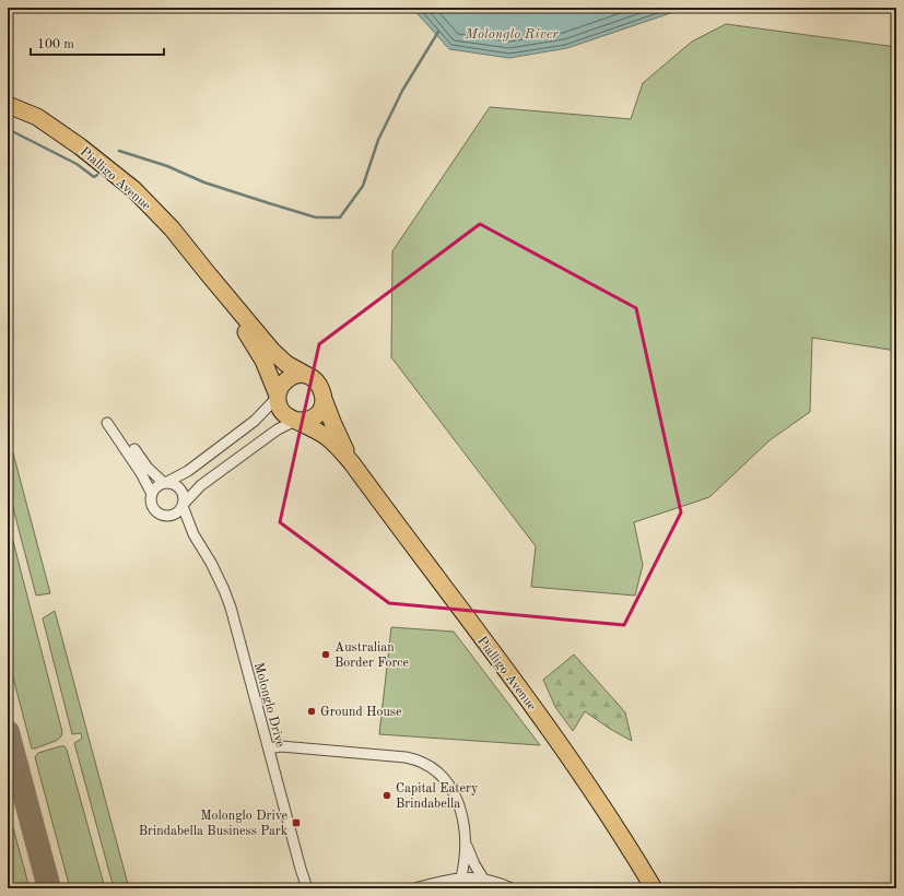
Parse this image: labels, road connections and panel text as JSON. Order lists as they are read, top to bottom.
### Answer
{
  "streets": {
    "main road": ["Pialligo Avenue"],
    "street": ["Molonglo Drive"]
  },
  "water": ["Molonglo River"],
  "places": {
    "other": ["Australian Border Force", "Ground House", "Capital Eatery Brindabella"],
    "transit": ["Molonglo Drive Brindabella Business Park"]
  },
  "scale_bar": "100 m"
}
